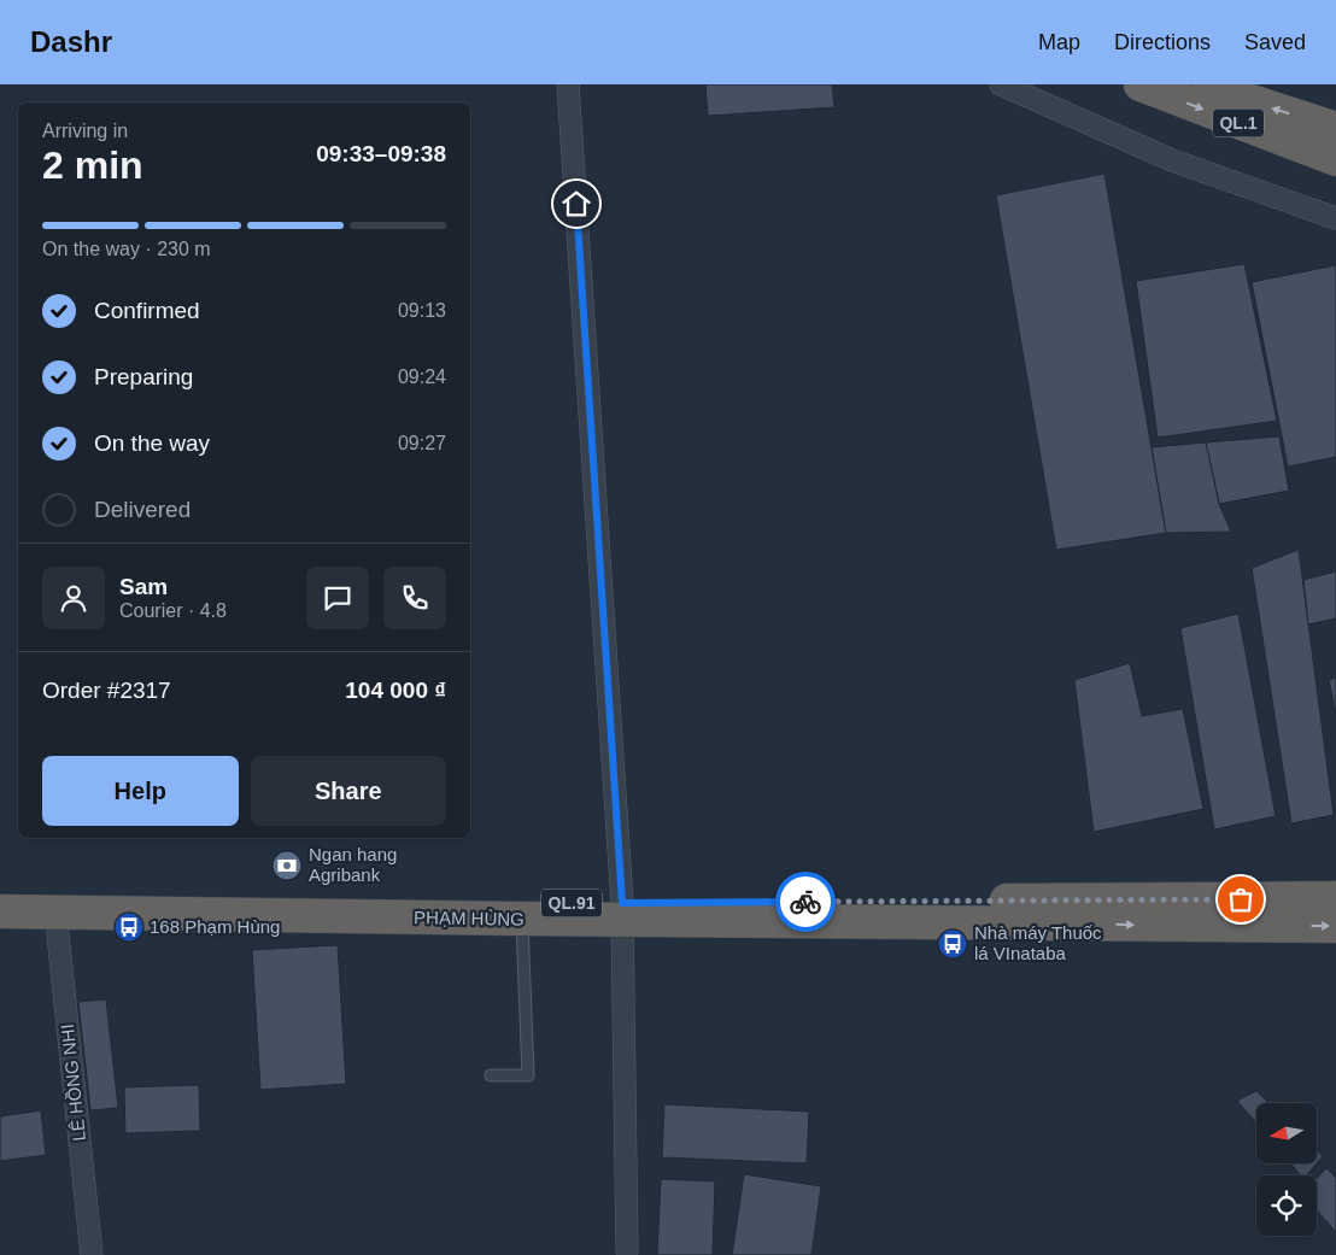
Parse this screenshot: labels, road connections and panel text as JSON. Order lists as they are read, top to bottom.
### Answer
{
  "streets": {
    "highway": ["QL.1", "QL.91", "PHẠM HÙNG"],
    "street": ["LÊ HỒNG NHI"]
  },
  "crossings": [
    ["PHẠM HÙNG", "LÊ HỒNG NHI"]
  ],
  "places": {
    "bank": ["Ngan hang Agribank"],
    "bus stop": ["168 Phạm Hùng", "Nhà máy Thuốc lá VInataba"]
  },
  "north": "left",
  "page": {
    "header": "Dashr",
    "nav": ["Map", "Directions", "Saved"],
    "heading": ["2 min", "Arriving in", "09:33–09:38"],
    "panel": [
      "Sam",
      "Courier · 4.8",
      "Order #2317",
      "104 000 ₫"
    ],
    "bar": "On the way · 230 m",
    "list": [
      ["Confirmed", "09:13"],
      ["Preparing", "09:24"],
      ["On the way", "09:27"],
      "Delivered"
    ],
    "buttons": ["Help", "Share"]
  }
}
